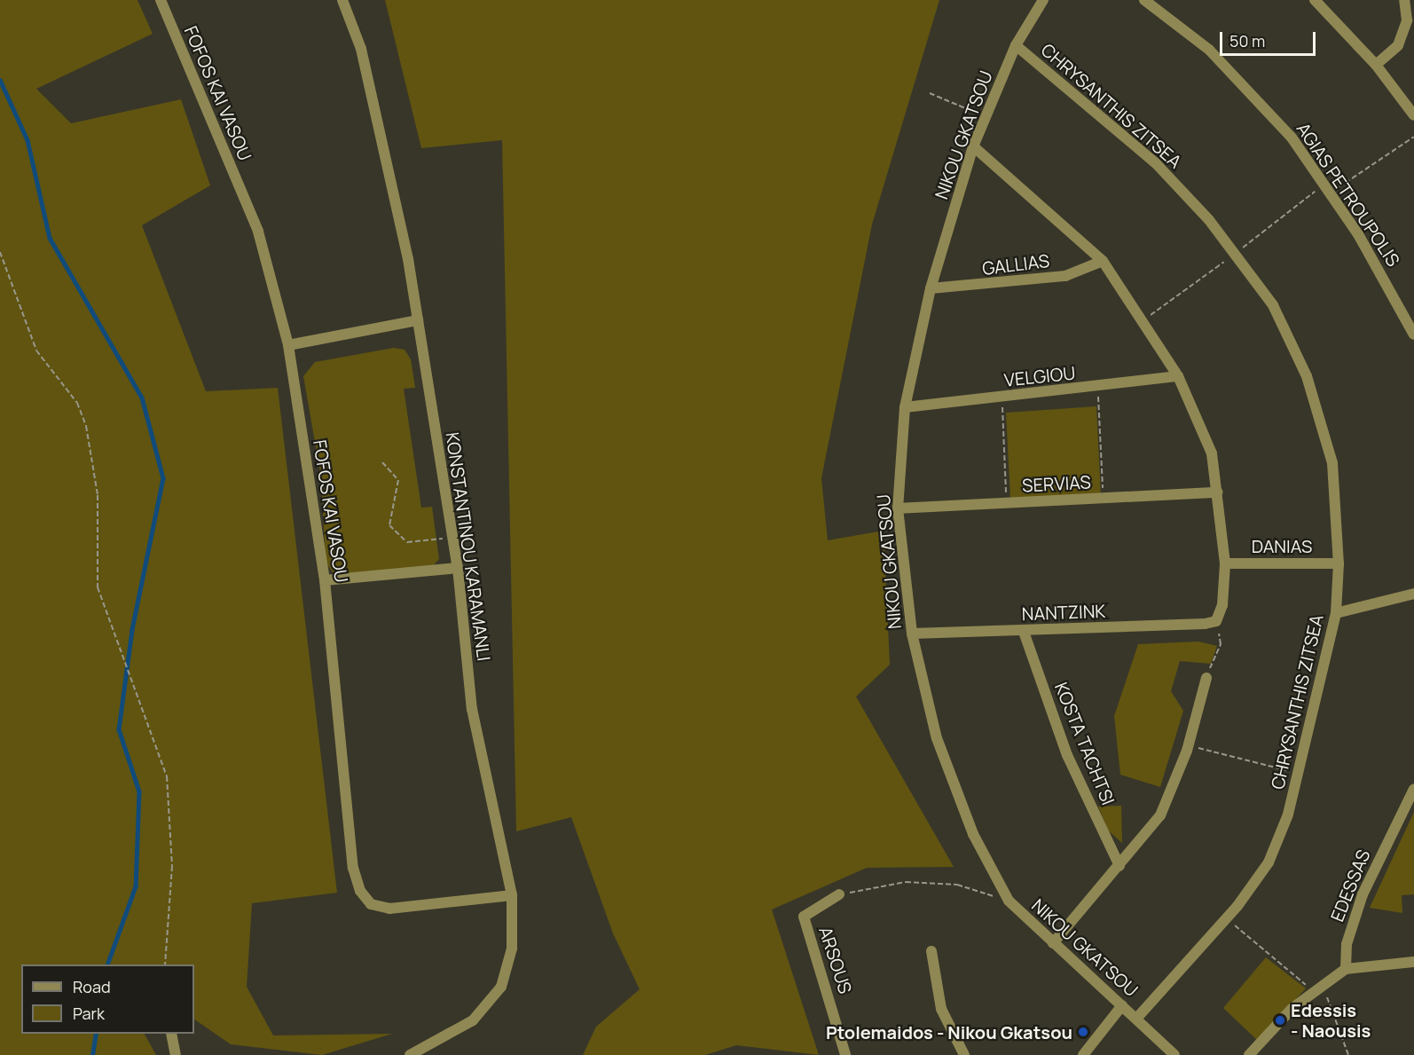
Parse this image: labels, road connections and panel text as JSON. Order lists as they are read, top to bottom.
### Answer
{
  "streets": {
    "street": [
      "FOFOS KAI VASOU",
      "CHRYSANTHIS ZITSEA",
      "NIKOU GKATSOU",
      "AGIAS PETROUPOLIS",
      "GALLIAS",
      "VELGIOU",
      "SERVIAS",
      "DANIAS",
      "KONSTANTINOU KARAMANLI",
      "NANTZINK",
      "KOSTA TACHTSI",
      "EDESSAS",
      "ARSOUS"
    ]
  },
  "crossings": [
    ["FOFOS KAI VASOU", "KONSTANTINOU KARAMANLI"],
    ["CHRYSANTHIS ZITSEA", "NIKOU GKATSOU"],
    ["CHRYSANTHIS ZITSEA", "DANIAS"],
    ["NIKOU GKATSOU", "GALLIAS"],
    ["NIKOU GKATSOU", "VELGIOU"],
    ["NIKOU GKATSOU", "SERVIAS"],
    ["NIKOU GKATSOU", "NANTZINK"],
    ["NANTZINK", "KOSTA TACHTSI"]
  ],
  "places": ["Edessis - Naousis", "Ptolemaidos - Nikou Gkatsou"],
  "legend": ["Road", "Park"],
  "scale_bar": "50 m"
}
